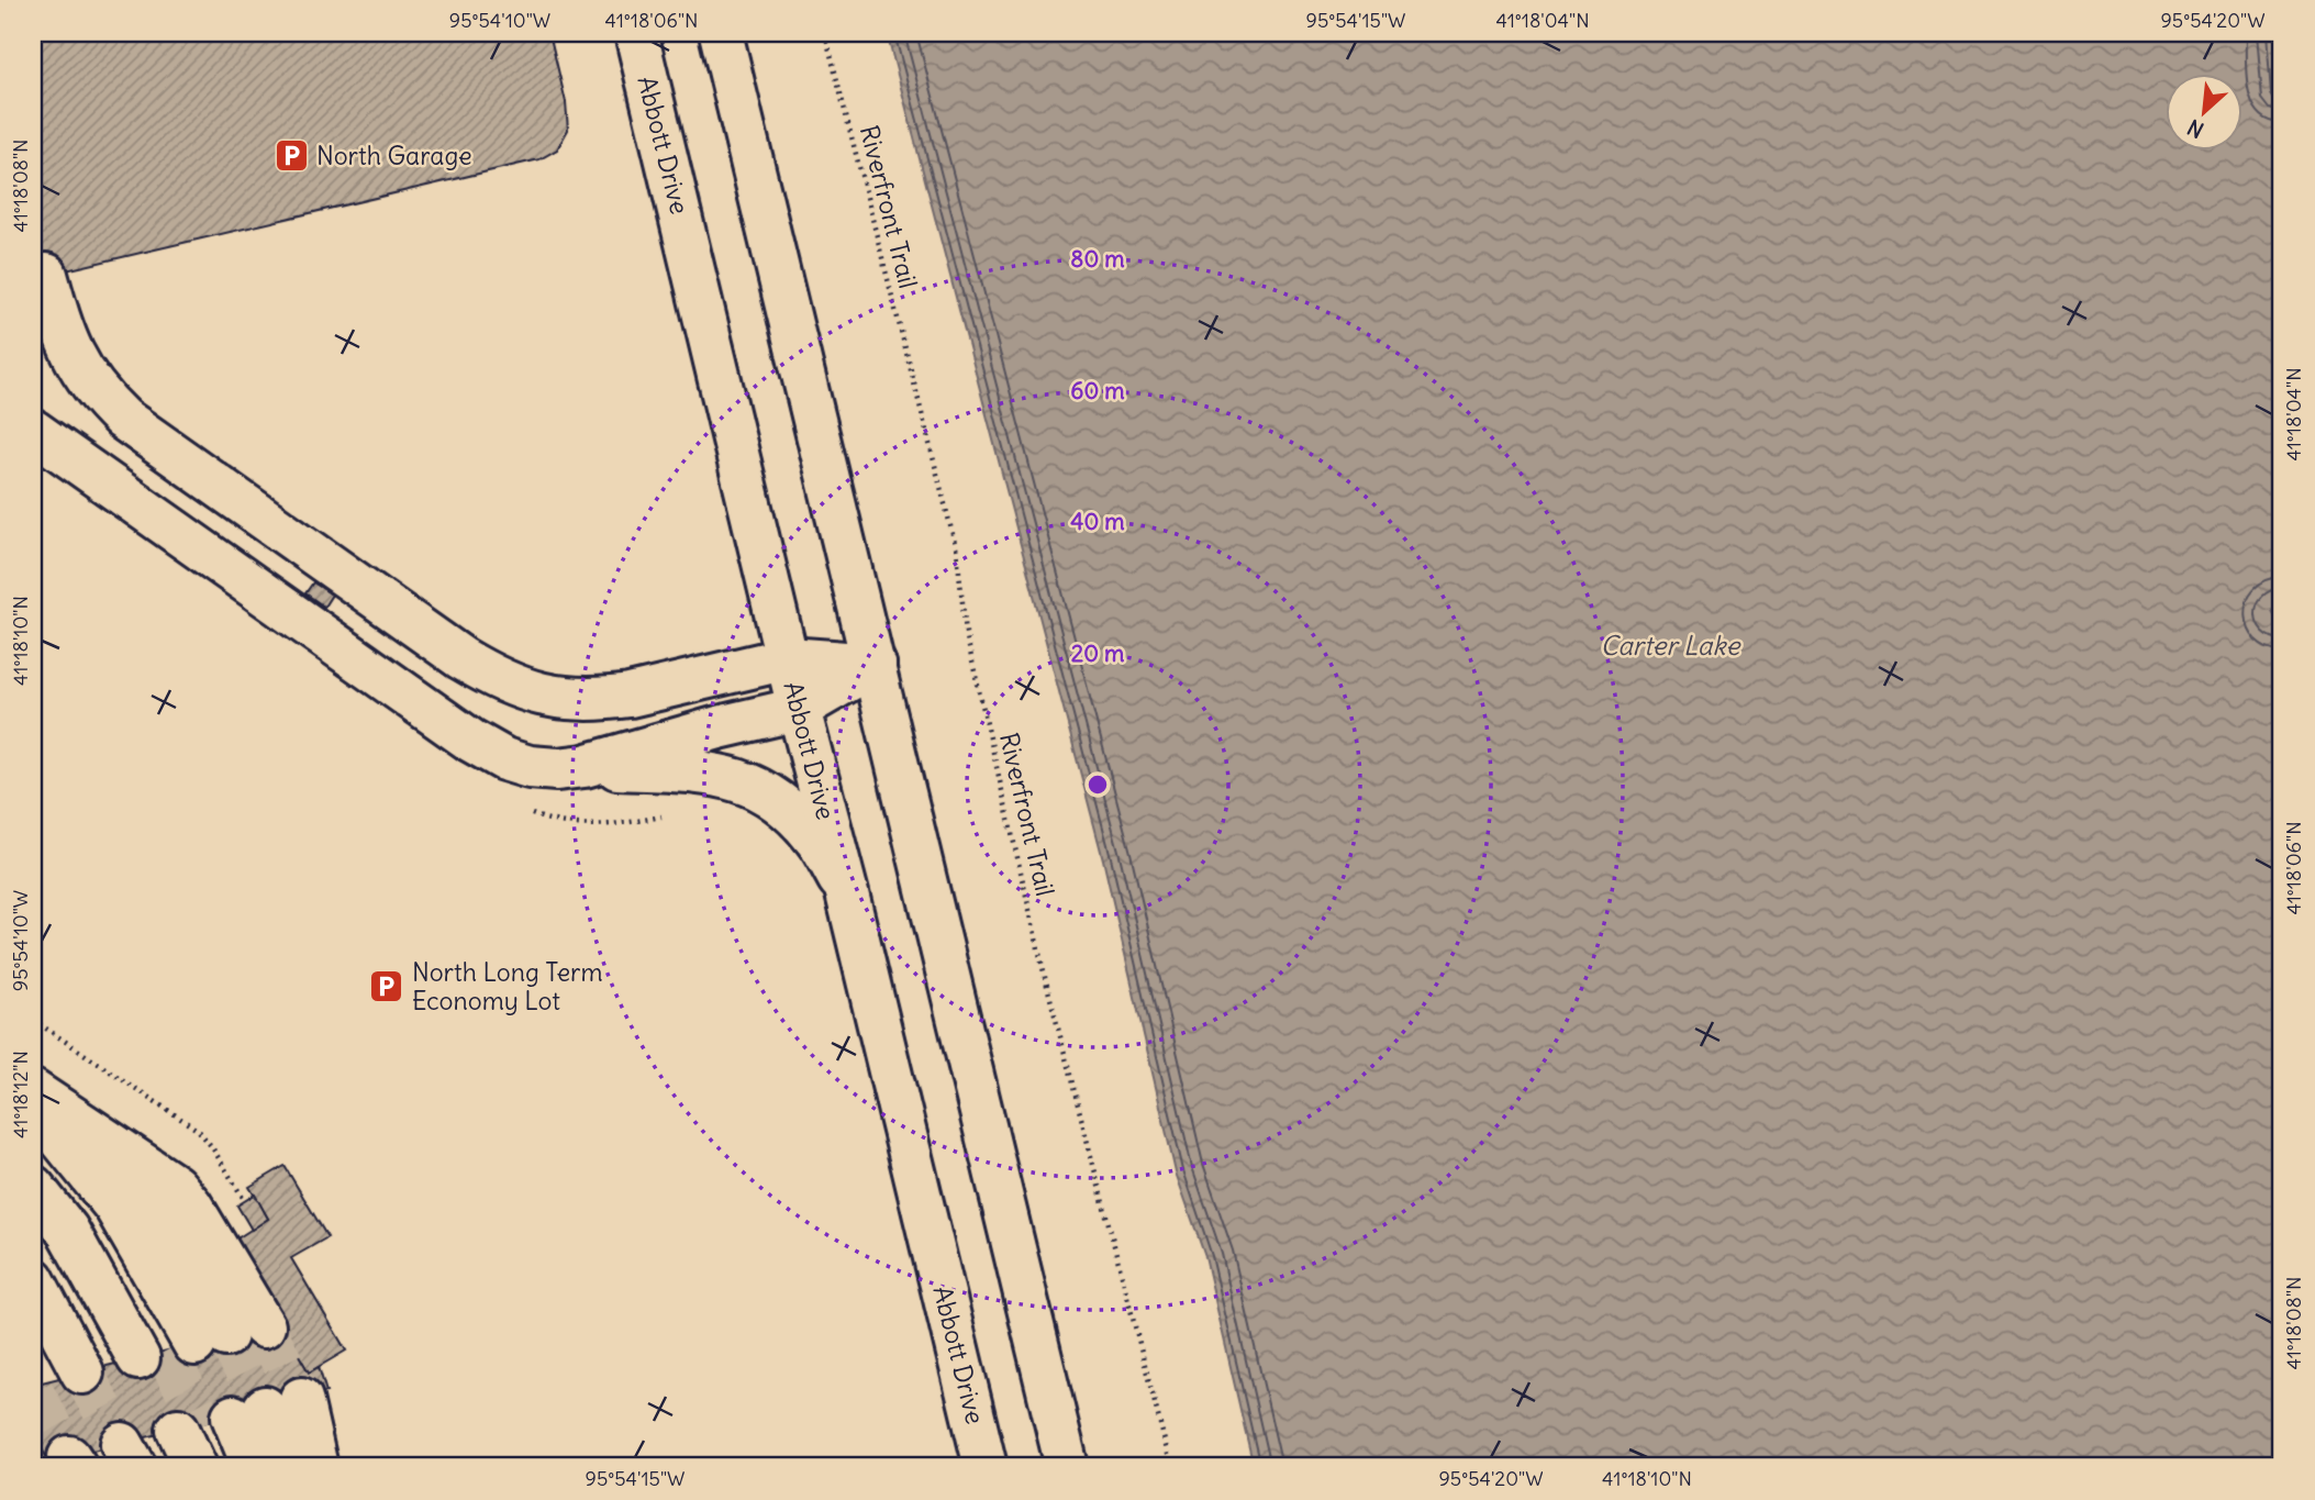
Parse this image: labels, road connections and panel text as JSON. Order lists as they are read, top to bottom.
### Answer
{
  "streets": {
    "main road": ["Abbott Drive"],
    "path": ["Riverfront Trail"]
  },
  "water": ["Carter Lake"],
  "places": {
    "parking": ["North Garage", "North Long Term Economy Lot"]
  },
  "north": "bottom left",
  "coordinates": [
    "95°54'10\"W",
    "41°18'06\"N",
    "95°54'15\"W",
    "41°18'04\"N",
    "95°54'20\"W",
    "41°18'08\"N",
    "41°18'10\"N",
    "41°18'12\"N"
  ],
  "rings": [
    "80 m",
    "60 m",
    "40 m",
    "20 m"
  ]
}
